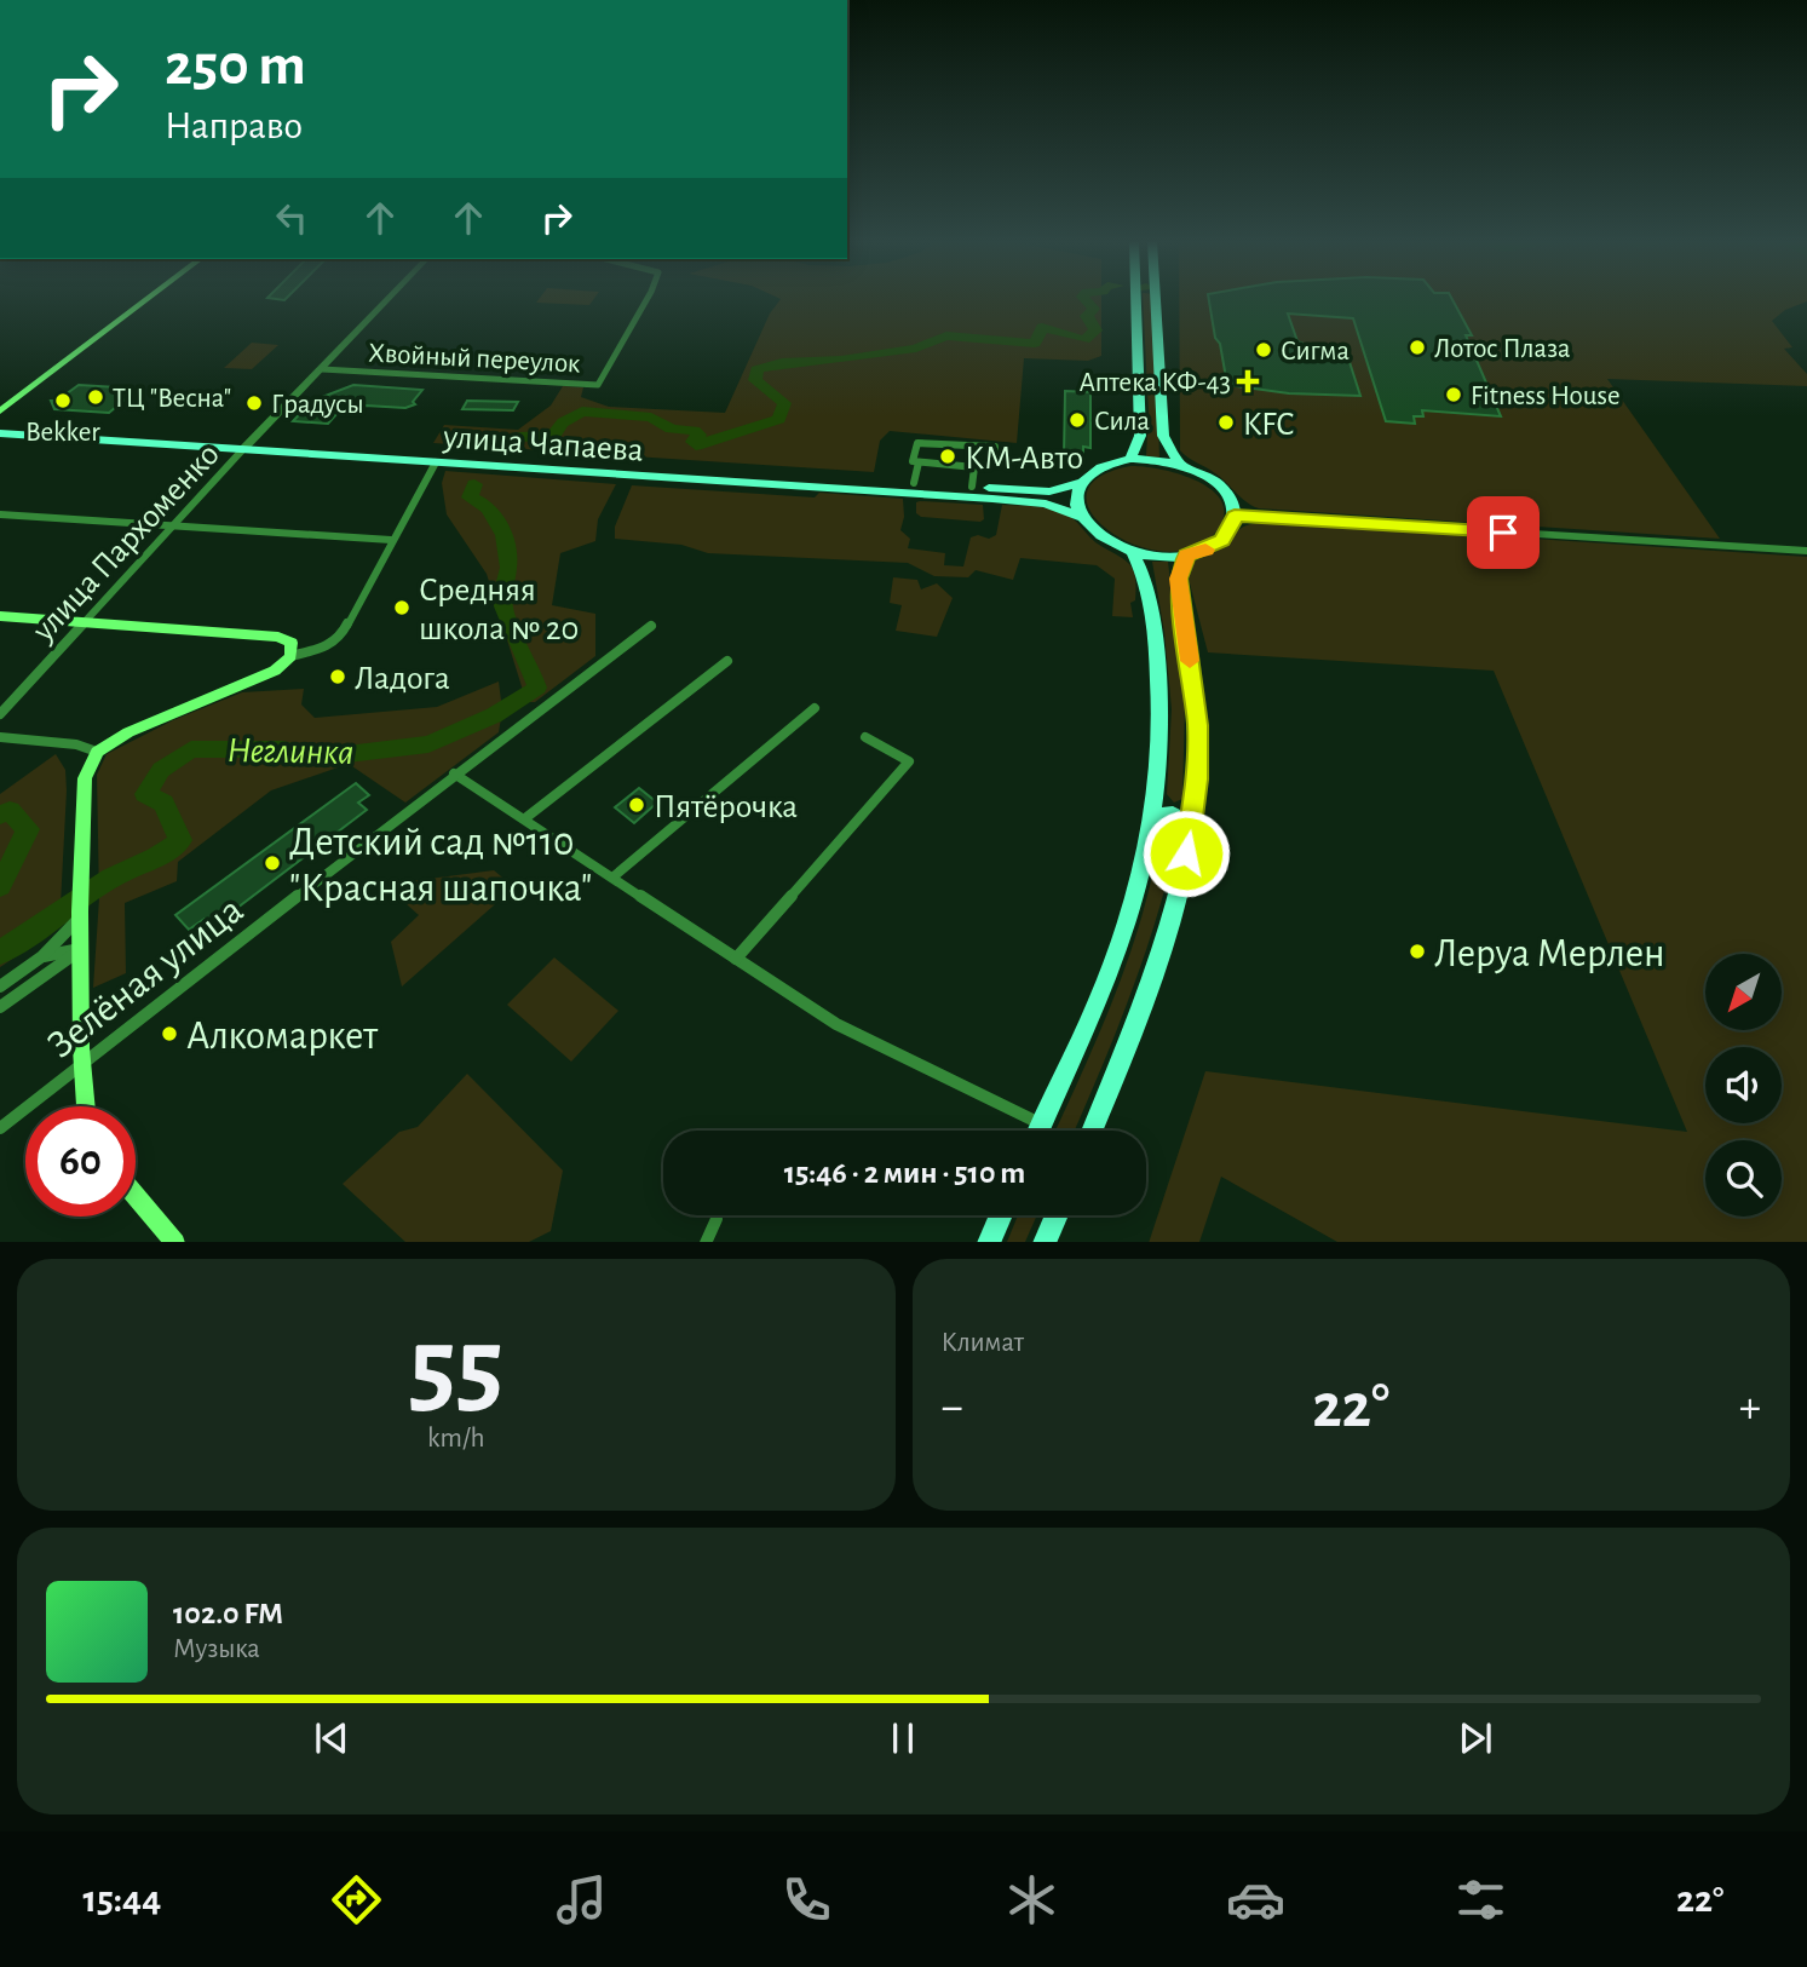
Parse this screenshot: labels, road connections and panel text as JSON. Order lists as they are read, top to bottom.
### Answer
{
  "streets": {
    "main road": ["улица Чапаева"],
    "street": ["Хвойный переулок", "улица Пархоменко", "Зелёная улица"]
  },
  "crossings": [
    ["Хвойный переулок", "улица Пархоменко"],
    ["улица Чапаева", "улица Пархоменко"]
  ],
  "water": ["Неглинка"],
  "places": {
    "other": [
      "Лотос Плаза",
      "Сигма",
      "Fitness House",
      "ТЦ \"Весна\"",
      "Bekker",
      "Градусы",
      "Сила",
      "KFC",
      "КМ-Авто",
      "Средняя школа № 20",
      "Ладога",
      "Пятёрочка",
      "Детский сад №110 \"Красная шапочка\"",
      "Леруа Мерлен",
      "Алкомаркет"
    ],
    "health": ["Аптека КФ-43"]
  },
  "north": "bottom left",
  "page": {
    "turn": ["250 m", "Направо"],
    "limit": "60",
    "trip": "15:46 · 2 мин · 510 m",
    "tile": [
      ["55", "km/h"],
      "Климат"
    ],
    "heat": ["−", "22°", "+"],
    "song": ["102.0 FM", "Музыка"],
    "tabs": ["15:44", "22°"]
  }
}
